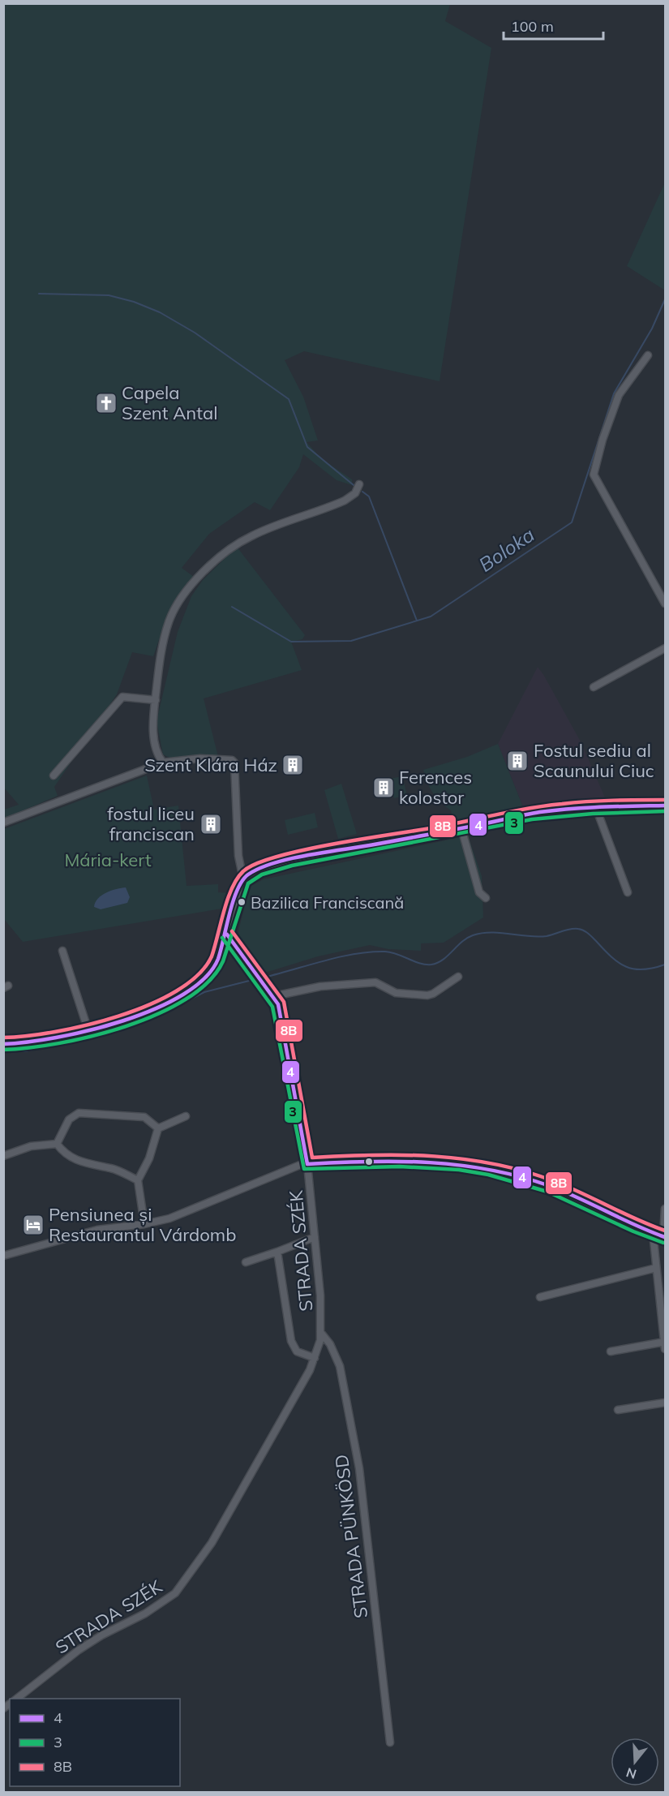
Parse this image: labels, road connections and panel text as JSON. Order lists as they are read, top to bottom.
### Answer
{
  "streets": {
    "street": ["STRADA SZÉK", "STRADA PÜNKÖSD"]
  },
  "crossings": [
    ["STRADA SZÉK", "STRADA PÜNKÖSD"]
  ],
  "water": ["Boloka"],
  "parks": ["Mária-kert"],
  "places": {
    "church": ["Capela Szent Antal"],
    "building": [
      "Fostul sediu al Scaunului Ciuc",
      "Szent Klára Ház",
      "Ferences kolostor",
      "fostul liceu franciscan"
    ],
    "other": ["Bazilica Franciscană"],
    "hotel": ["Pensiunea și Restaurantul Várdomb"]
  },
  "lines": ["transit line 8B", "transit line 4", "transit line 3"],
  "legend": ["4", "3", "8B"],
  "scale_bar": "100 m",
  "north": "bottom"
}
